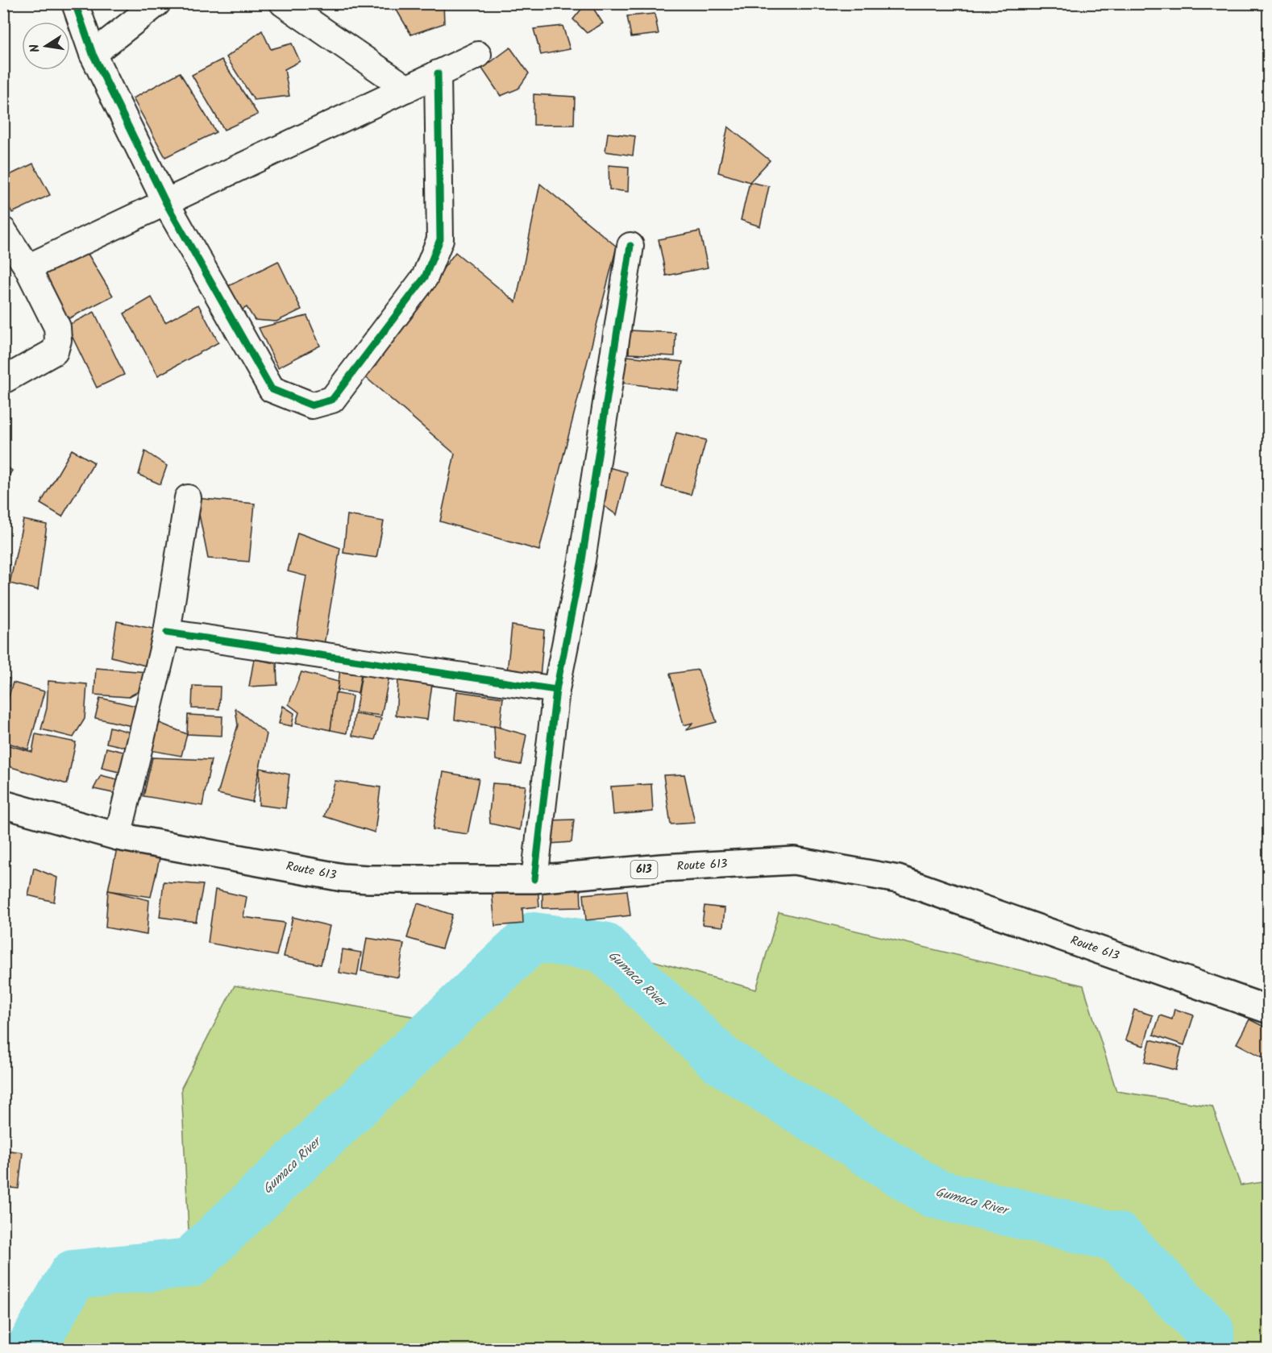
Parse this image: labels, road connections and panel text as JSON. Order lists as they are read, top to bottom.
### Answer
{
  "streets": {
    "main road": ["Route 613", "613"]
  },
  "water": ["Gumaca River"],
  "north": "left"
}
